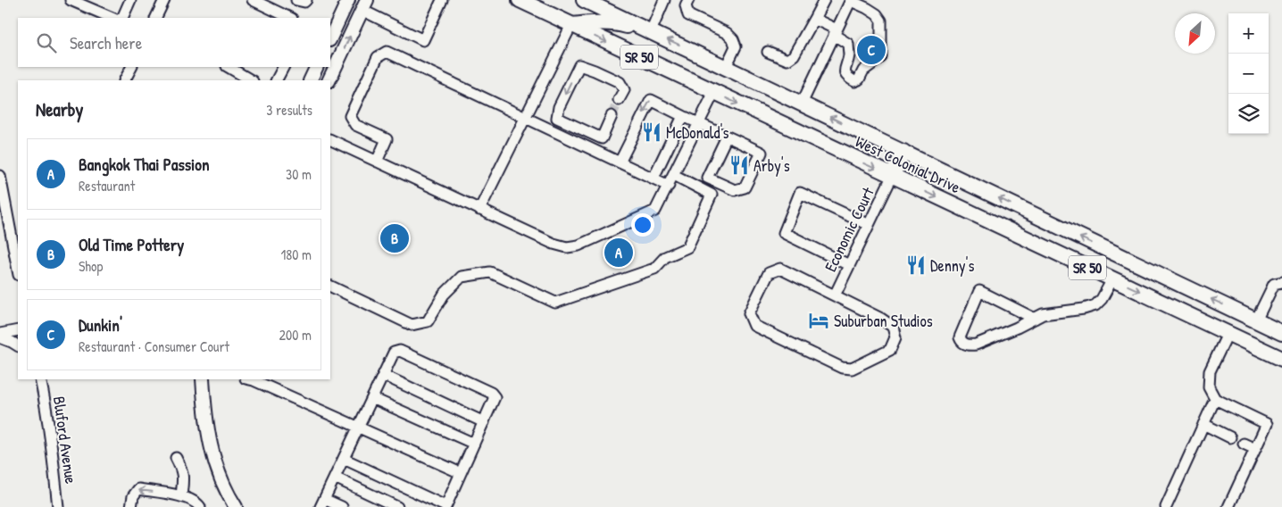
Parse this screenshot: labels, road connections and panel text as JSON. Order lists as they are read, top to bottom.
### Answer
{
  "streets": {
    "highway": ["SR 50", "West Colonial Drive"],
    "street": ["Economic Court", "Bluford Avenue"]
  },
  "crossings": [
    ["West Colonial Drive", "Economic Court"]
  ],
  "places": {
    "restaurant": ["McDonald's", "Arby's", "Denny's"],
    "hotel": ["Suburban Studios"]
  },
  "north": "bottom left",
  "page": {
    "map_buttons": ["+", "−"],
    "search": "Search here",
    "pins": ["C", "B", "A"],
    "heading": ["Nearby", "3 results"],
    "list": [
      {
        "mark": "A",
        "name": "Bangkok Thai Passion",
        "note": "Restaurant",
        "value": "30 m"
      },
      {
        "mark": "B",
        "name": "Old Time Pottery",
        "note": "Shop",
        "value": "180 m"
      },
      {
        "mark": "C",
        "name": "Dunkin'",
        "note": "Restaurant · Consumer Court",
        "value": "200 m"
      }
    ]
  }
}
